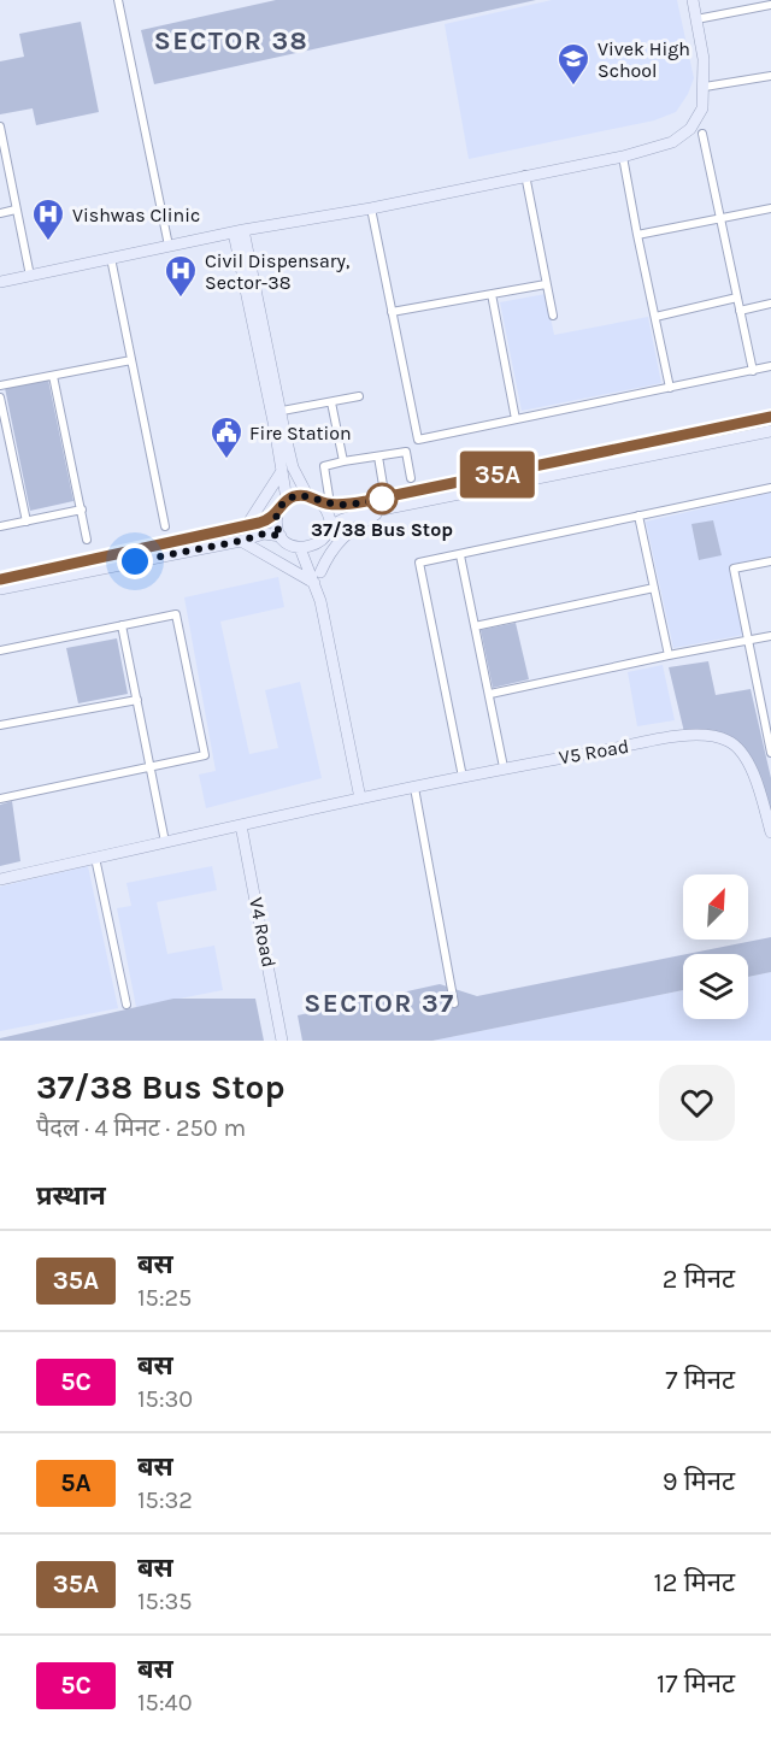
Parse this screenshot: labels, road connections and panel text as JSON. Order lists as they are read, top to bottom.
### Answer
{
  "streets": {
    "street": ["V5 Road", "V4 Road"]
  },
  "crossings": [
    ["V5 Road", "V4 Road"]
  ],
  "districts": ["SECTOR 38", "SECTOR 37"],
  "places": {
    "school or university": ["Vivek High School"],
    "hospital": ["Vishwas Clinic", "Civil Dispensary, Sector-38"],
    "public building": ["Fire Station"],
    "other": ["37/38 Bus Stop"]
  },
  "lines": ["bus line 35A"],
  "north": "top right",
  "page": {
    "on_map": "35A",
    "heading": [
      ["37/38 Bus Stop", "पैदल · 4 मिनट · 250 m"],
      "प्रस्थान"
    ],
    "list": [
      {
        "mark": "35A",
        "name": "बस",
        "note": "15:25",
        "value": "2 मिनट"
      },
      {
        "mark": "5C",
        "name": "बस",
        "note": "15:30",
        "value": "7 मिनट"
      },
      {
        "mark": "5A",
        "name": "बस",
        "note": "15:32",
        "value": "9 मिनट"
      },
      {
        "mark": "35A",
        "name": "बस",
        "note": "15:35",
        "value": "12 मिनट"
      },
      {
        "mark": "5C",
        "name": "बस",
        "note": "15:40",
        "value": "17 मिनट"
      }
    ]
  }
}
